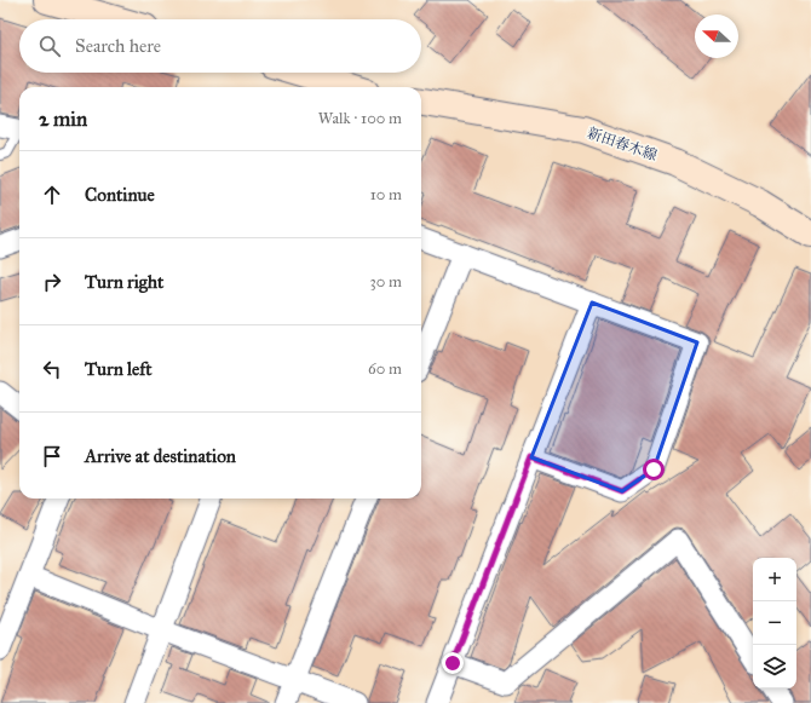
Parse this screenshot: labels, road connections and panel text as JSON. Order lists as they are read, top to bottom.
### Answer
{
  "streets": {
    "main road": ["新田春木線"]
  },
  "north": "left",
  "page": {
    "search": "Search here",
    "heading": ["2 min", "Walk · 100 m"],
    "list": [
      ["Continue", "10 m"],
      ["Turn right", "30 m"],
      ["Turn left", "60 m"],
      "Arrive at destination"
    ],
    "map_buttons": ["+", "−"]
  }
}
